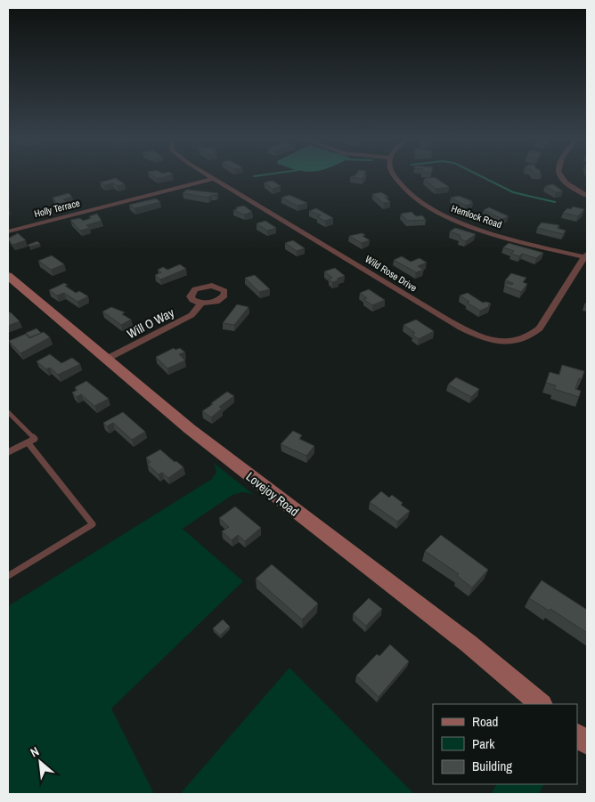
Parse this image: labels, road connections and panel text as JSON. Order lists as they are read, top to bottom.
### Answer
{
  "streets": {
    "main road": ["Lovejoy Road"],
    "street": [
      "Holly Terrace",
      "Hemlock Road",
      "Wild Rose Drive",
      "Will O Way"
    ]
  },
  "crossings": [
    ["Holly Terrace", "Wild Rose Drive"],
    ["Hemlock Road", "Wild Rose Drive"],
    ["Will O Way", "Lovejoy Road"]
  ],
  "legend": ["Road", "Park", "Building"],
  "north": "top left"
}
